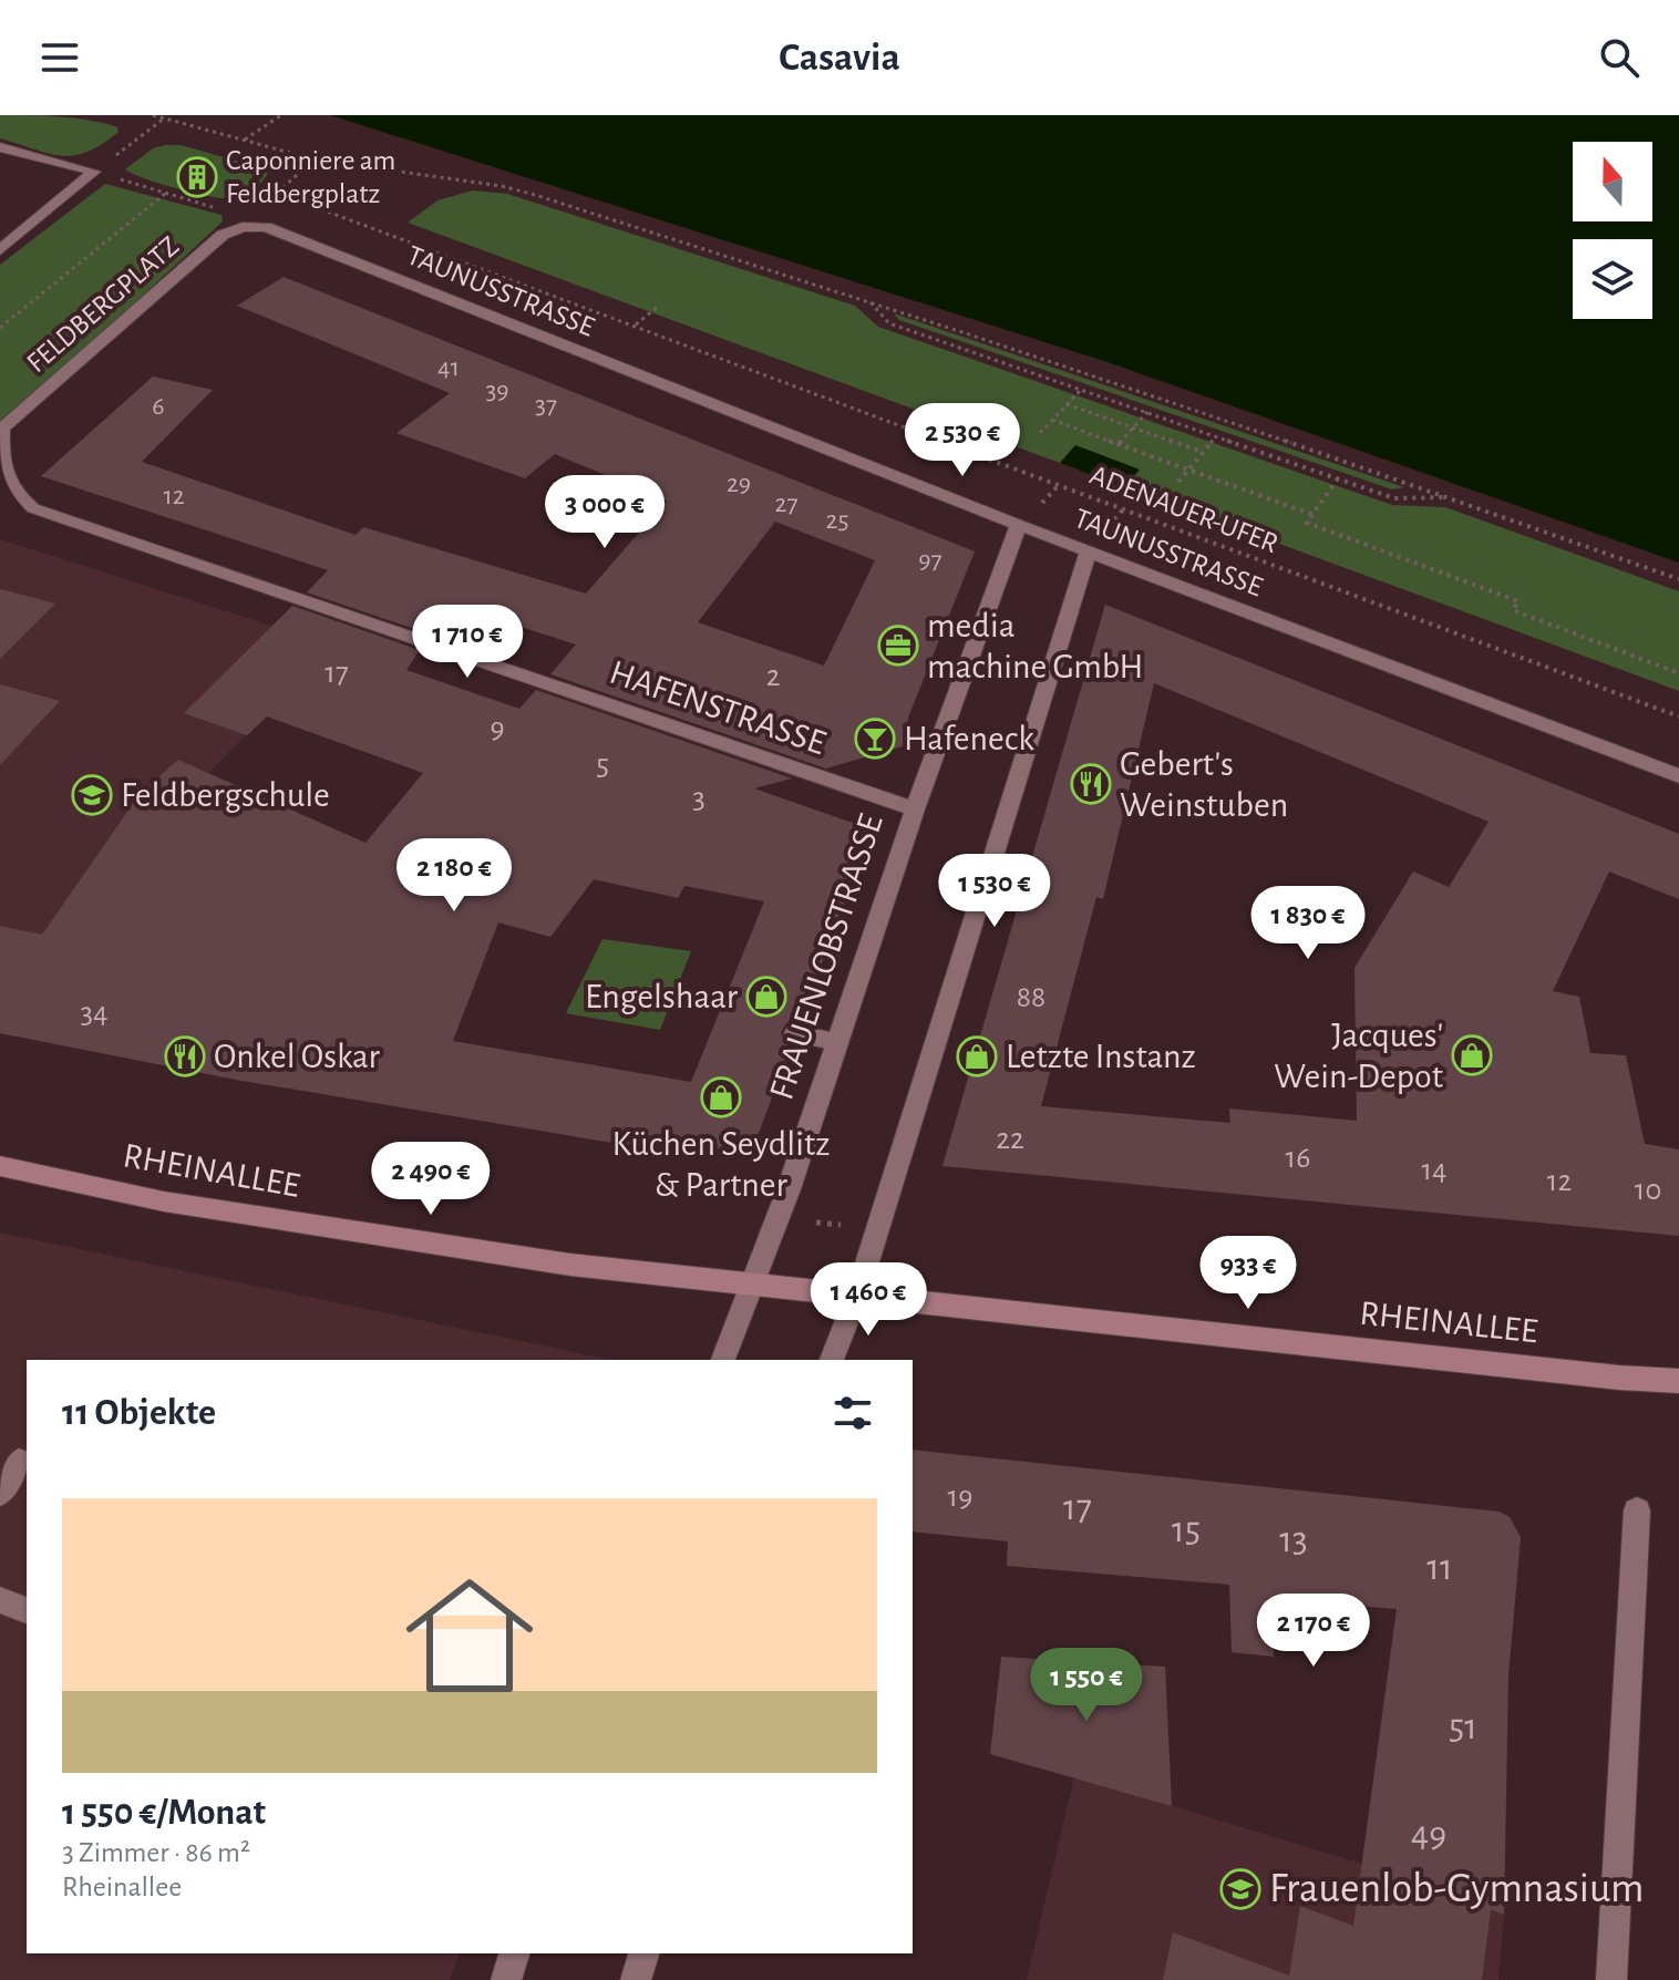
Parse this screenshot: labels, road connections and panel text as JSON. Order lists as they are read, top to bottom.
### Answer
{
  "streets": {
    "main road": ["RHEINALLEE"],
    "street": [
      "TAUNUSSTRASSE",
      "FELDBERGPLATZ",
      "HAFENSTRASSE",
      "FRAUENLOBSTRASSE"
    ],
    "path": ["ADENAUER-UFER"]
  },
  "crossings": [
    ["TAUNUSSTRASSE", "FELDBERGPLATZ"],
    ["TAUNUSSTRASSE", "FRAUENLOBSTRASSE"],
    ["FELDBERGPLATZ", "HAFENSTRASSE"],
    ["HAFENSTRASSE", "FRAUENLOBSTRASSE"],
    ["FRAUENLOBSTRASSE", "RHEINALLEE"]
  ],
  "places": {
    "building": ["Caponniere am Feldbergplatz"],
    "office": ["media machine GmbH"],
    "bar": ["Hafeneck"],
    "restaurant": ["Gebert's Weinstuben", "Onkel Oskar"],
    "school or university": ["Feldbergschule", "Frauenlob-Gymnasium"],
    "shop": [
      "Engelshaar",
      "Jacques' Wein-Depot",
      "Letzte Instanz",
      "Küchen Seydlitz & Partner"
    ]
  },
  "house_numbers": [
    "41",
    "39",
    "37",
    "6",
    "29",
    "12",
    "27",
    "25",
    "97",
    "17",
    "2",
    "9",
    "5",
    "3",
    "88",
    "34",
    "22",
    "16",
    "14",
    "12",
    "10",
    "19",
    "17",
    "15",
    "13",
    "11",
    "51",
    "49"
  ],
  "north": "top",
  "page": {
    "header": "Casavia",
    "price": [
      "2 530 €",
      "3 000 €",
      "1 710 €",
      "2 180 €",
      "1 530 €",
      "1 830 €",
      "2 490 €",
      "933 €",
      "1 460 €",
      "2 170 €",
      "1 550 €"
    ],
    "heading": "11 Objekte",
    "list": [
      {
        "name": "1 550 €/Monat",
        "note": "3 Zimmer · 86 m² · Rheinallee"
      }
    ]
  }
}
